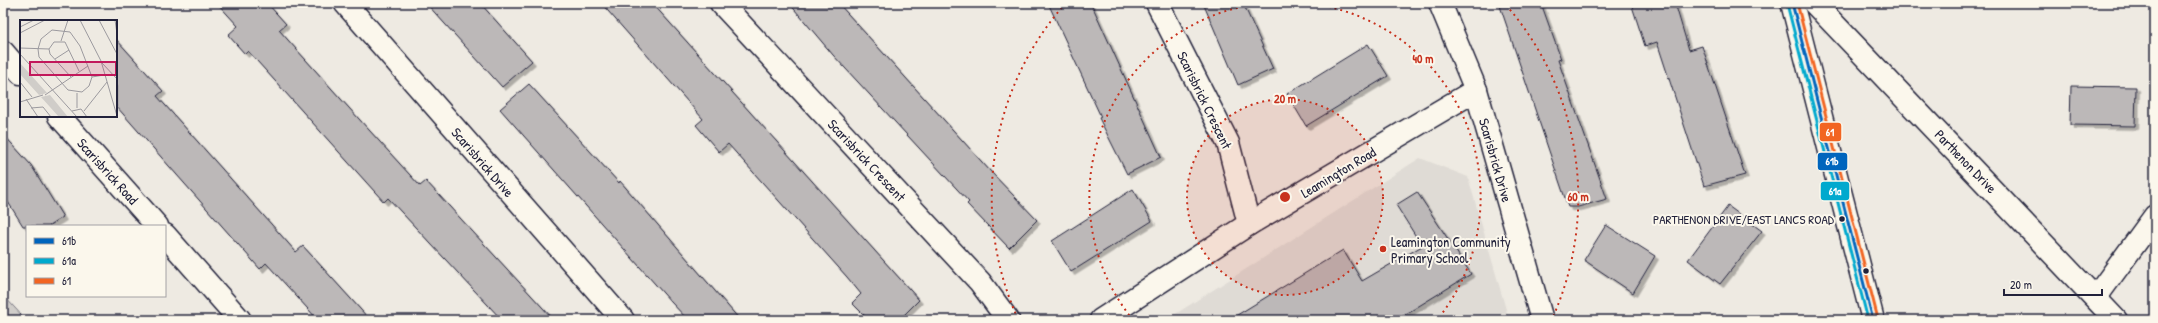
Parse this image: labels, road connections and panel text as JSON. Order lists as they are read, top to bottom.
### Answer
{
  "streets": {
    "street": [
      "Scarisbrick Crescent",
      "Scarisbrick Drive",
      "Parthenon Drive",
      "Scarisbrick Road",
      "Leamington Road"
    ]
  },
  "crossings": [
    ["Scarisbrick Crescent", "Leamington Road"],
    ["Scarisbrick Drive", "Leamington Road"]
  ],
  "places": ["PARTHENON DRIVE/EAST LANCS ROAD", "Leamington Community Primary School"],
  "lines": ["transit line 61b", "transit line 61", "transit line 61a"],
  "legend": ["61b", "61a", "61"],
  "scale_bar": "20 m",
  "rings": ["40 m", "20 m", "60 m"]
}
